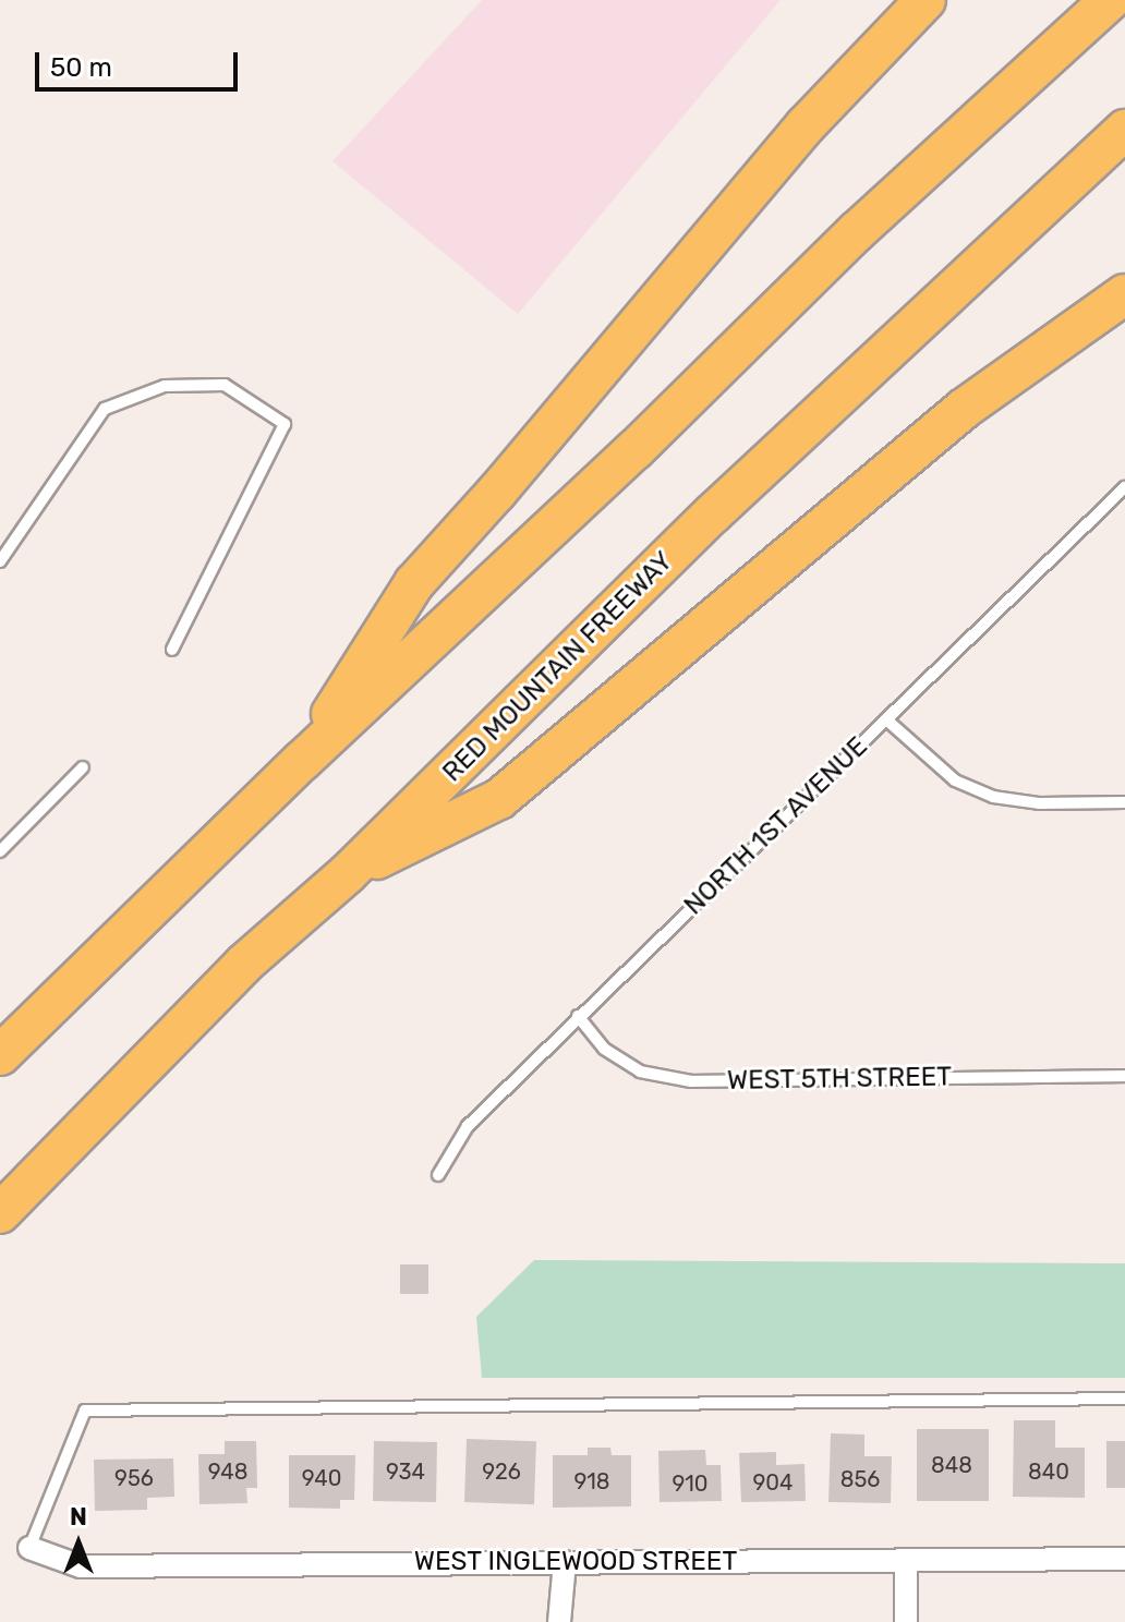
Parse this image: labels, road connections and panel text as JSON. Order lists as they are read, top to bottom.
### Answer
{
  "streets": {
    "highway": ["RED MOUNTAIN FREEWAY"],
    "street": ["WEST INGLEWOOD STREET"],
    "lane": ["NORTH 1ST AVENUE", "WEST 5TH STREET"]
  },
  "crossings": [
    ["NORTH 1ST AVENUE", "WEST 5TH STREET"]
  ],
  "house_numbers": [
    "848",
    "948",
    "934",
    "926",
    "840",
    "956",
    "940",
    "856",
    "918",
    "904",
    "910"
  ],
  "scale_bar": "50 m",
  "north": "top"
}
